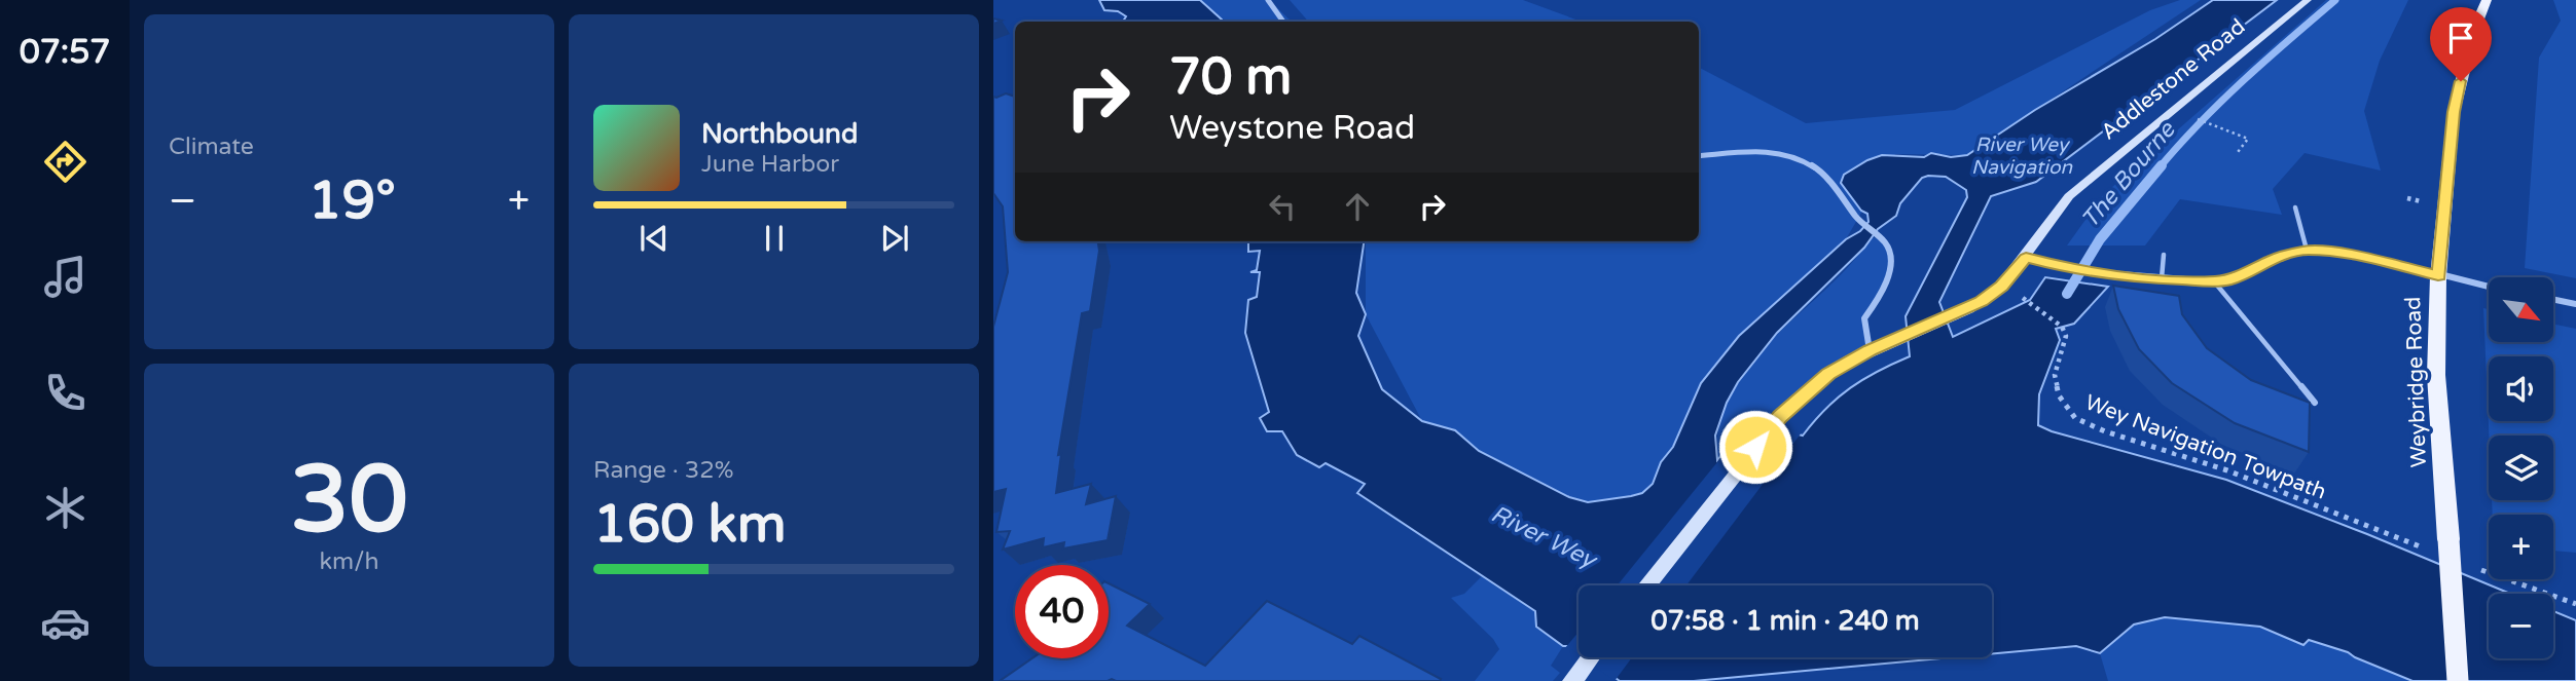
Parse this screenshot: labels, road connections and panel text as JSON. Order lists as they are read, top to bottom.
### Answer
{
  "streets": {
    "main road": ["Weybridge Road"],
    "street": ["Addlestone Road"],
    "path": ["Wey Navigation Towpath"]
  },
  "water": ["River Wey Navigation", "The Bourne", "River Wey"],
  "north": "bottom right",
  "page": {
    "tabs": "07:57",
    "tile": [
      "Climate",
      ["30", "km/h"],
      ["Range · 32%", "160 km"]
    ],
    "turn": ["70 m", "Weystone Road"],
    "song": ["Northbound", "June Harbor"],
    "heat": ["−", "19°", "+"],
    "map_buttons": ["+", "−"],
    "limit": "40",
    "trip": "07:58 · 1 min · 240 m"
  }
}
